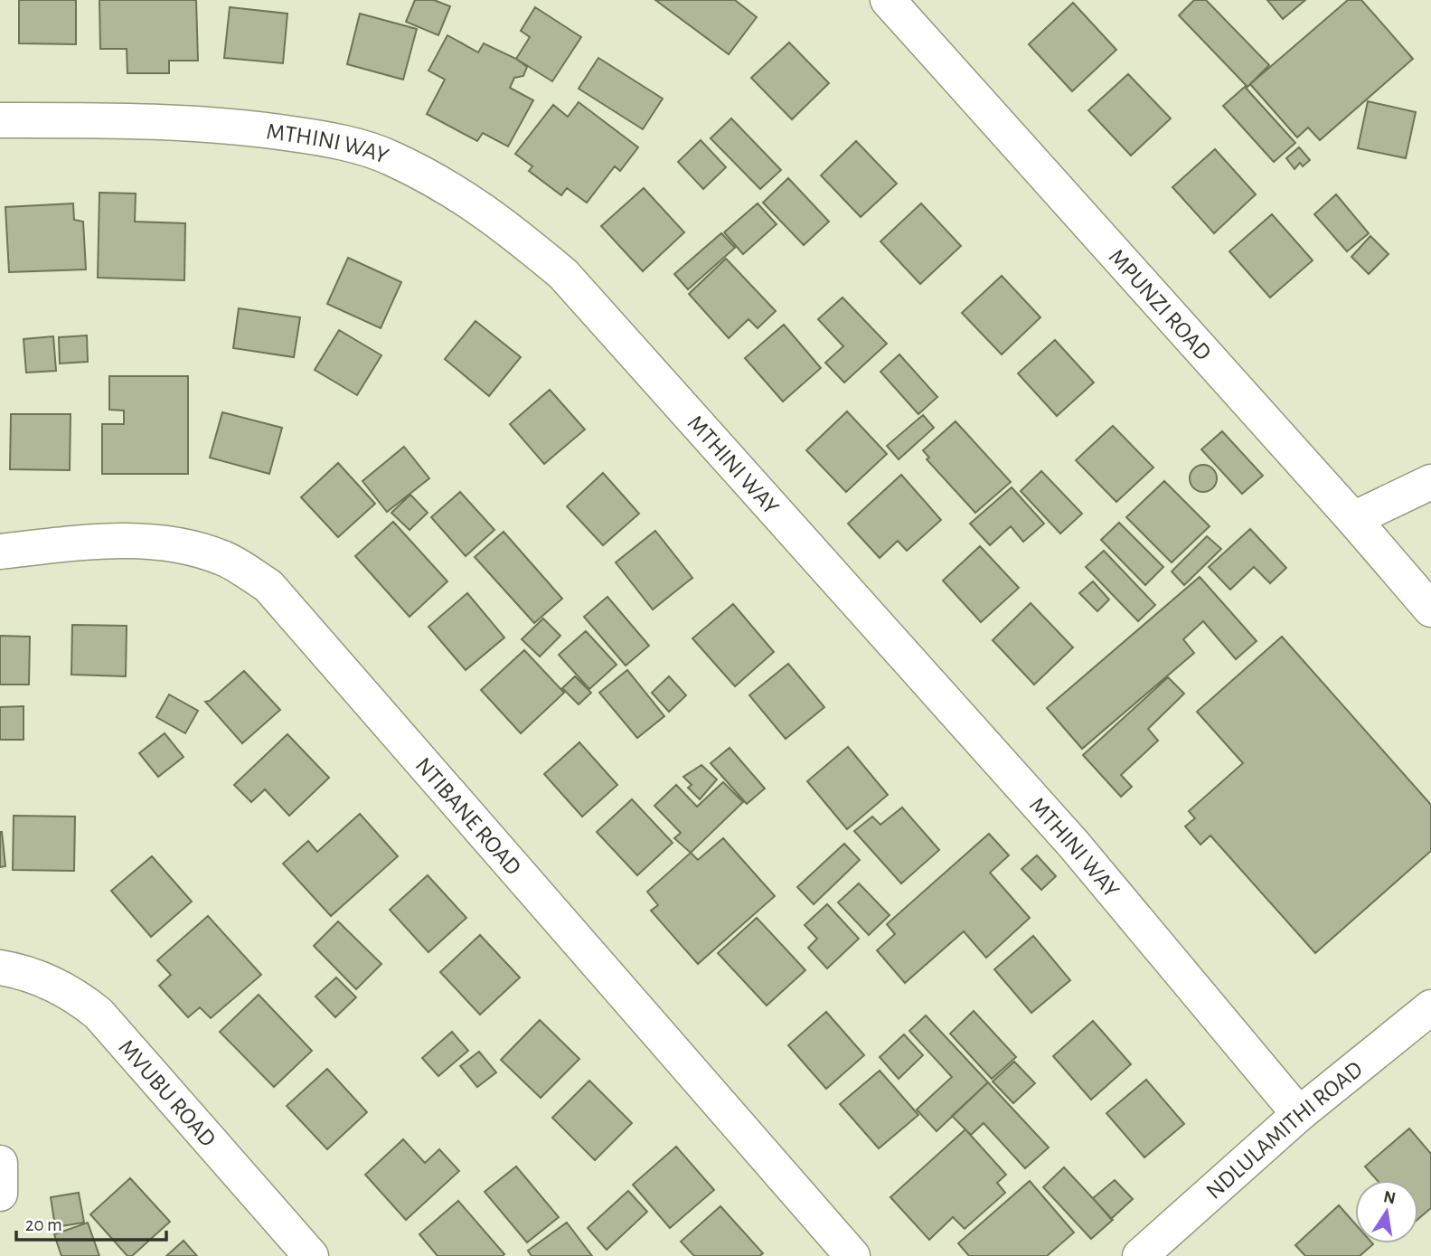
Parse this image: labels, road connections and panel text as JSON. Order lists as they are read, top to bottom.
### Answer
{
  "streets": {
    "street": [
      "MTHINI WAY",
      "MPUNZI ROAD",
      "NTIBANE ROAD",
      "MVUBU ROAD",
      "NDLULAMITHI ROAD"
    ]
  },
  "crossings": [
    ["MTHINI WAY", "NDLULAMITHI ROAD"]
  ],
  "scale_bar": "20 m",
  "north": "top"
}
